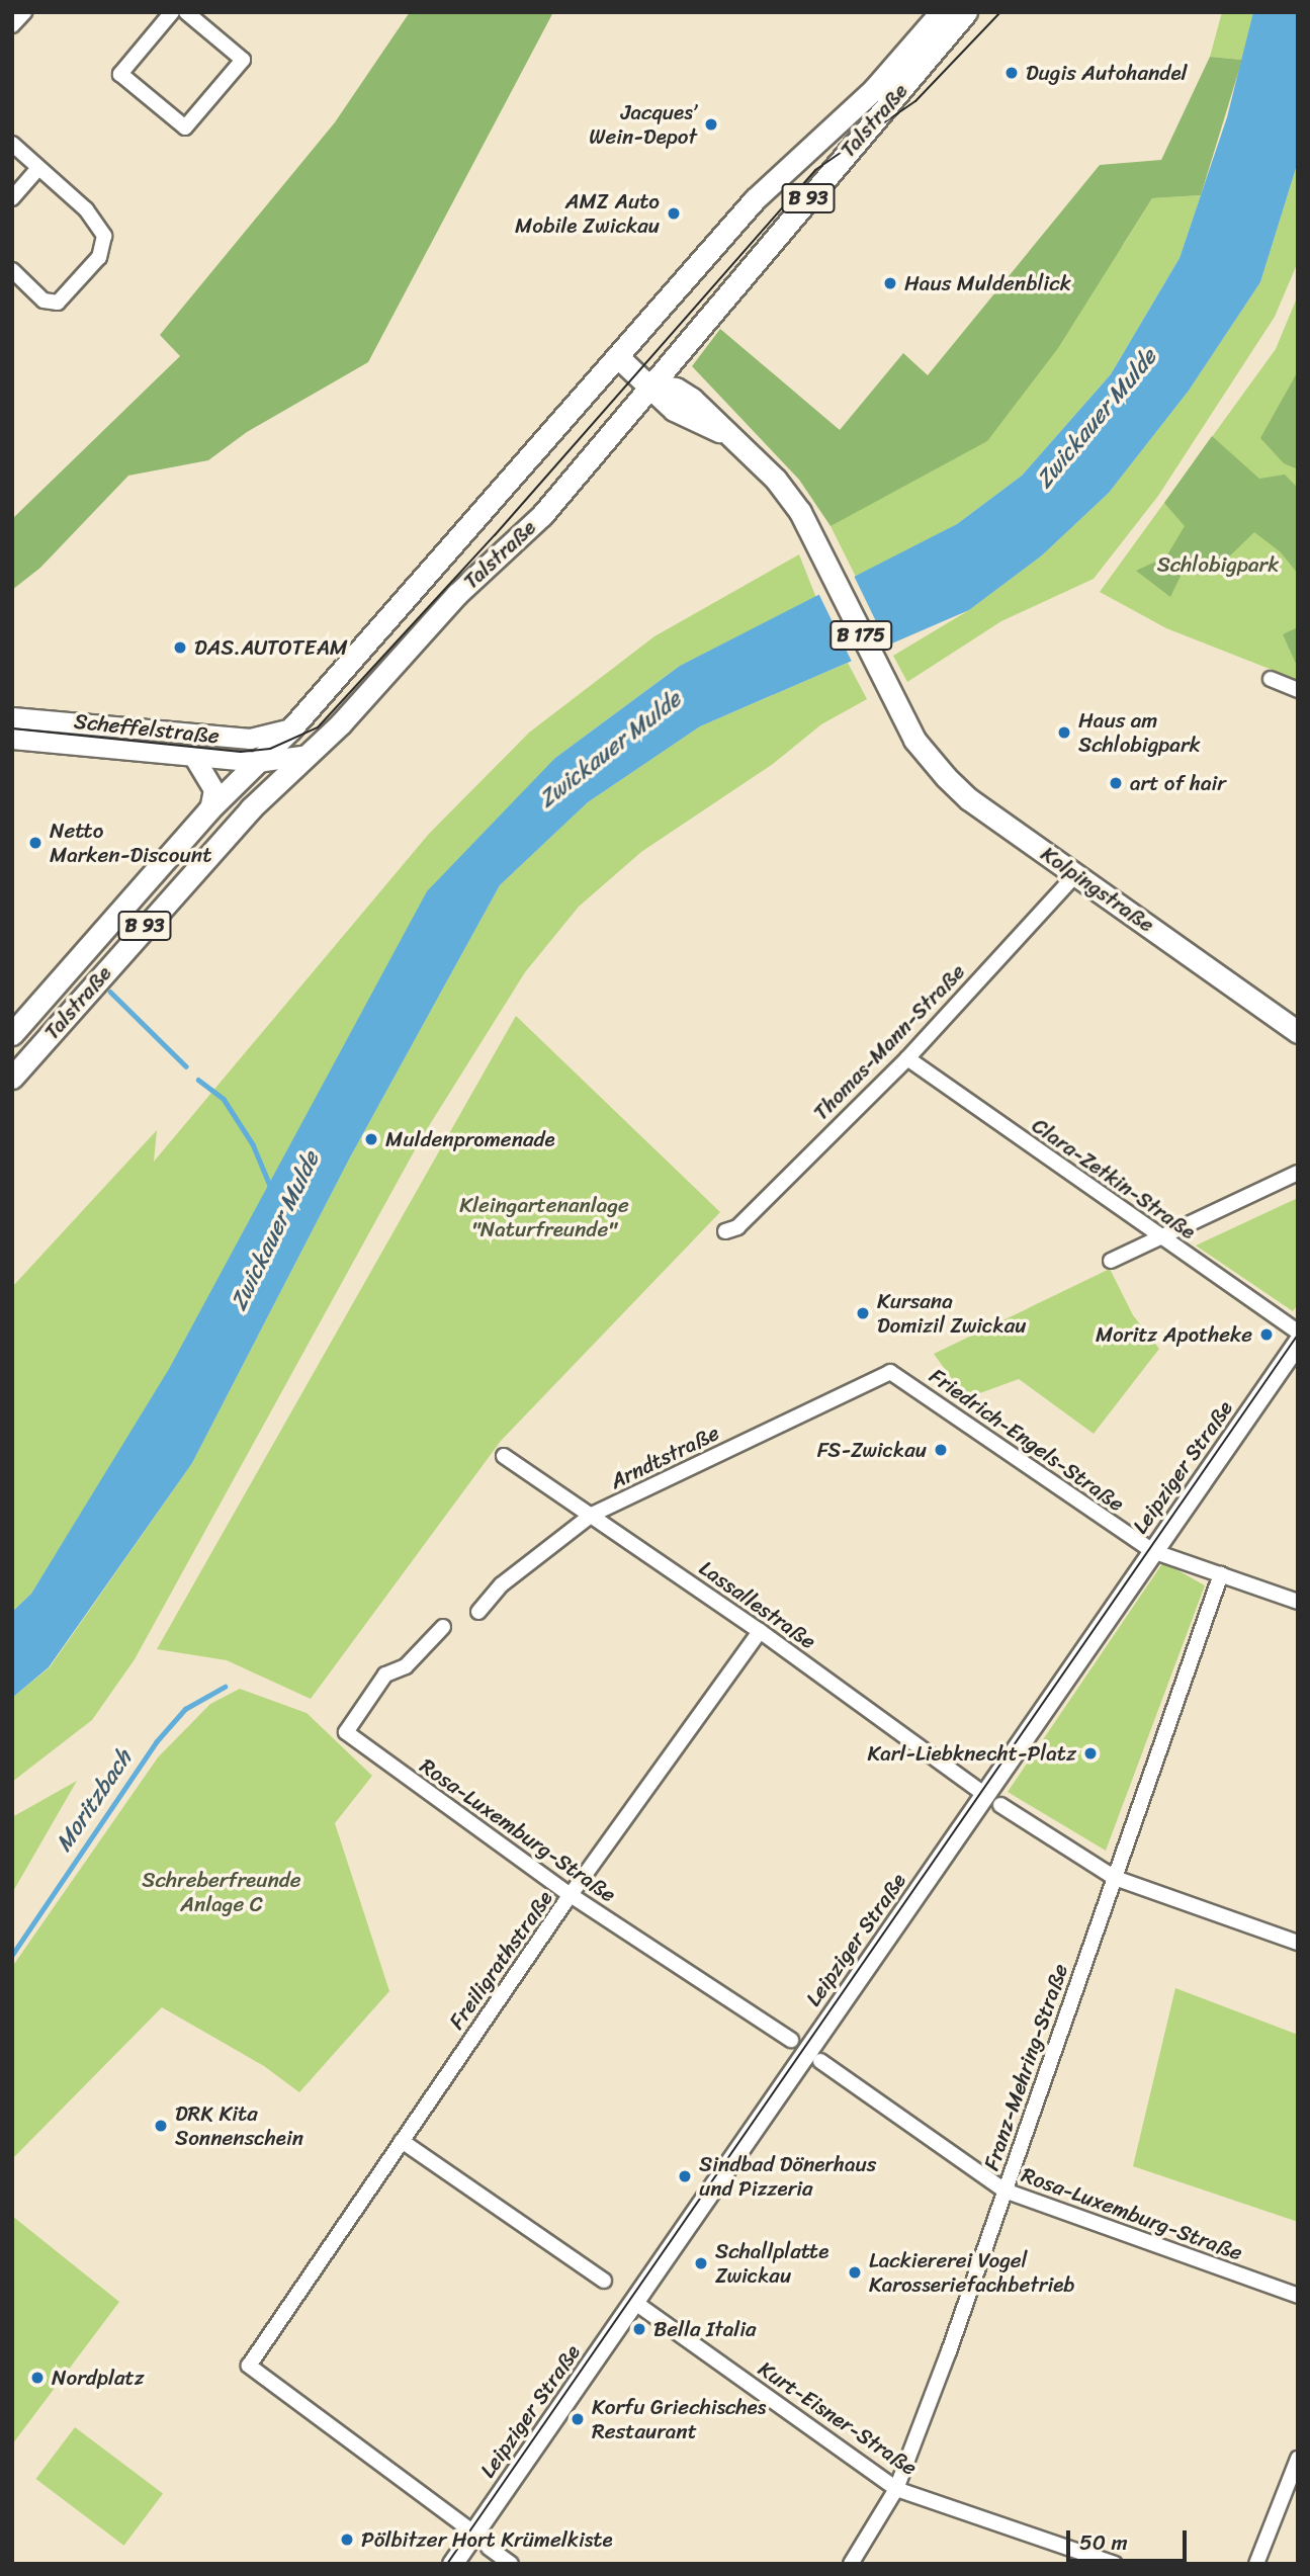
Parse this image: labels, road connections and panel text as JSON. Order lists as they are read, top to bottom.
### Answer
{
  "streets": {
    "main road": [
      "Talstraße",
      "B 93",
      "B 175",
      "Kolpingstraße"
    ],
    "street": [
      "Scheffelstraße",
      "Thomas-Mann-Straße",
      "Clara-Zetkin-Straße",
      "Friedrich-Engels-Straße",
      "Arndtstraße",
      "Leipziger Straße",
      "Lassallestraße",
      "Rosa-Luxemburg-Straße",
      "Freiligrathstraße",
      "Franz-Mehring-Straße",
      "Kurt-Eisner-Straße"
    ]
  },
  "crossings": [
    ["Talstraße", "B 175"],
    ["Talstraße", "Scheffelstraße"],
    ["Talstraße", "Kolpingstraße"],
    ["B 175", "Kolpingstraße"],
    ["Kolpingstraße", "Thomas-Mann-Straße"],
    ["Thomas-Mann-Straße", "Clara-Zetkin-Straße"],
    ["Friedrich-Engels-Straße", "Arndtstraße"],
    ["Friedrich-Engels-Straße", "Leipziger Straße"],
    ["Friedrich-Engels-Straße", "Franz-Mehring-Straße"],
    ["Arndtstraße", "Lassallestraße"],
    ["Leipziger Straße", "Lassallestraße"],
    ["Leipziger Straße", "Freiligrathstraße"],
    ["Leipziger Straße", "Kurt-Eisner-Straße"],
    ["Lassallestraße", "Freiligrathstraße"],
    ["Lassallestraße", "Franz-Mehring-Straße"],
    ["Rosa-Luxemburg-Straße", "Freiligrathstraße"],
    ["Rosa-Luxemburg-Straße", "Franz-Mehring-Straße"],
    ["Franz-Mehring-Straße", "Kurt-Eisner-Straße"]
  ],
  "water": ["Zwickauer Mulde", "Moritzbach"],
  "parks": ["Schlobigpark", "Kleingartenanlage \"Naturfreunde\"", "Schreberfreunde Anlage C"],
  "places": [
    "Dugis Autohandel",
    "Jacques’ Wein-Depot",
    "AMZ Auto Mobile Zwickau",
    "Haus Muldenblick",
    "DAS.AUTOTEAM",
    "Haus am Schlobigpark",
    "art of hair",
    "Netto Marken-Discount",
    "Muldenpromenade",
    "Kursana Domizil Zwickau",
    "Moritz Apotheke",
    "FS-Zwickau",
    "Karl-Liebknecht-Platz",
    "DRK Kita Sonnenschein",
    "Sindbad Dönerhaus und Pizzeria",
    "Schallplatte Zwickau",
    "Lackiererei Vogel Karosseriefachbetrieb",
    "Bella Italia",
    "Nordplatz",
    "Korfu Griechisches Restaurant",
    "Pölbitzer Hort Krümelkiste"
  ],
  "scale_bar": "50 m"
}
